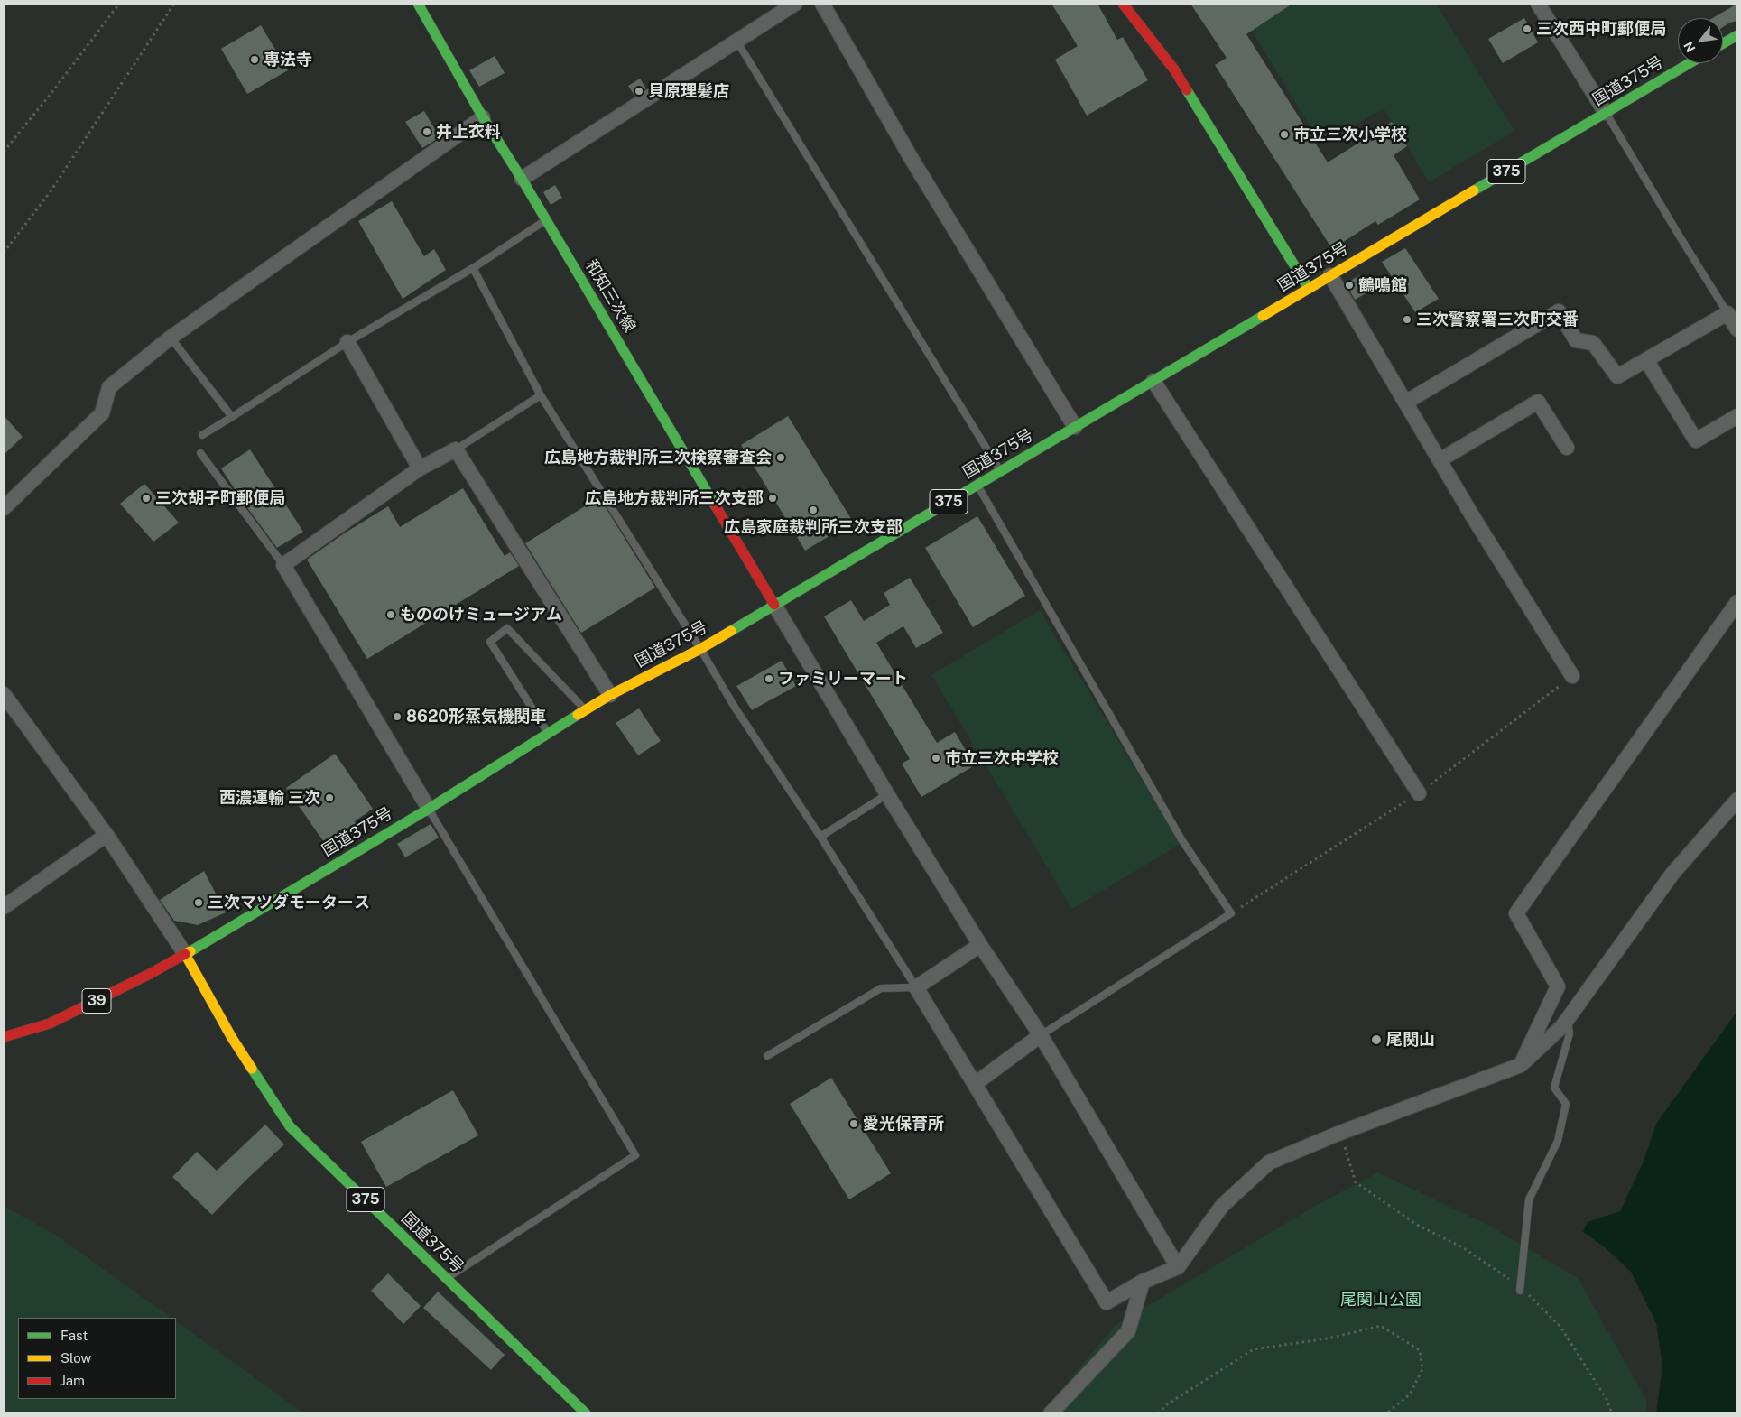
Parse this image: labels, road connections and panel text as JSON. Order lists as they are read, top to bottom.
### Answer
{
  "streets": {
    "main road": [
      "国道375号",
      "375",
      "和知三次線",
      "39"
    ]
  },
  "crossings": [
    ["国道375号", "和知三次線"],
    ["国道375号", "39"]
  ],
  "parks": ["尾関山公園"],
  "places": [
    "三次西中町郵便局",
    "専法寺",
    "貝原理髪店",
    "井上衣料",
    "市立三次小学校",
    "鶴鳴館",
    "三次警察署三次町交番",
    "広島地方裁判所三次検察審査会",
    "三次胡子町郵便局",
    "広島地方裁判所三次支部",
    "広島家庭裁判所三次支部",
    "もののけミュージアム",
    "ファミリーマート",
    "8620形蒸気機関車",
    "市立三次中学校",
    "西濃運輸 三次",
    "三次マツダモータース",
    "尾関山",
    "愛光保育所"
  ],
  "legend": ["Fast", "Slow", "Jam"],
  "north": "bottom left"
}
